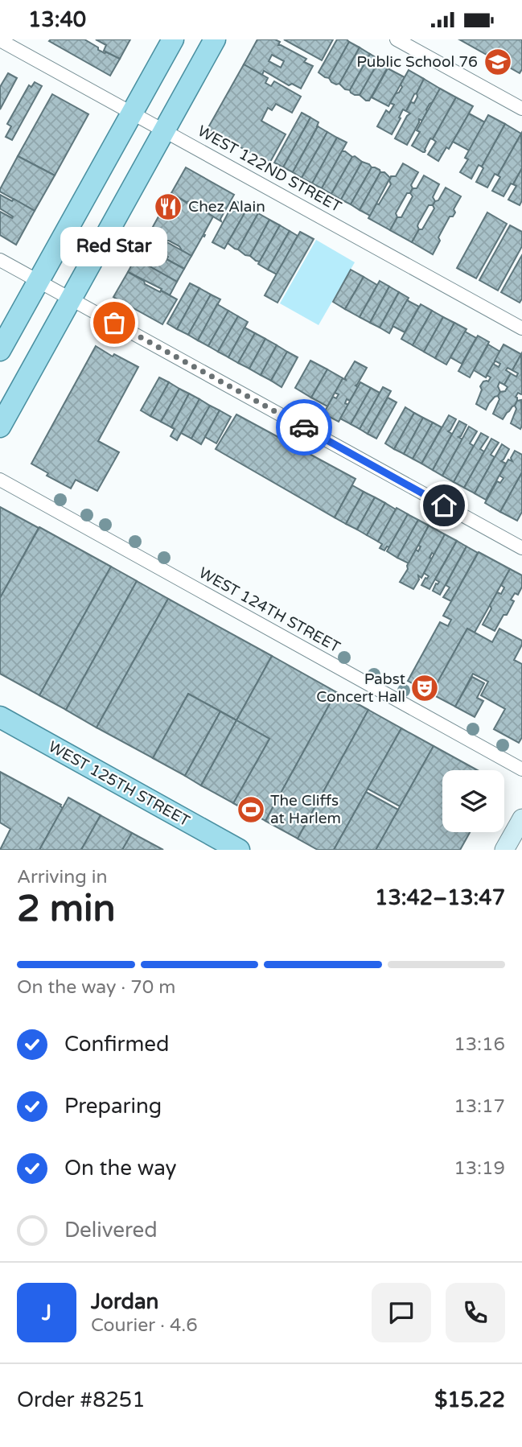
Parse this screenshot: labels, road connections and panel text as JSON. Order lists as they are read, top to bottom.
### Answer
{
  "streets": {
    "main road": ["WEST 125TH STREET"],
    "street": ["WEST 122ND STREET", "WEST 124TH STREET"]
  },
  "places": {
    "school or university": ["Public School 76"],
    "restaurant": ["Chez Alain"],
    "other": ["Red Star"],
    "theatre": ["Pabst Concert Hall"],
    "sports": ["The Cliffs at Harlem"]
  },
  "page": {
    "status": "13:40",
    "bubble": "Red Star",
    "heading": ["2 min", "Arriving in", "13:42–13:47"],
    "panel": [
      "Jordan",
      "Courier · 4.6",
      "Order #8251",
      "$15.22"
    ],
    "bar": "On the way · 70 m",
    "list": [
      ["Confirmed", "13:16"],
      ["Preparing", "13:17"],
      ["On the way", "13:19"],
      "Delivered"
    ],
    "round": "J"
  }
}
